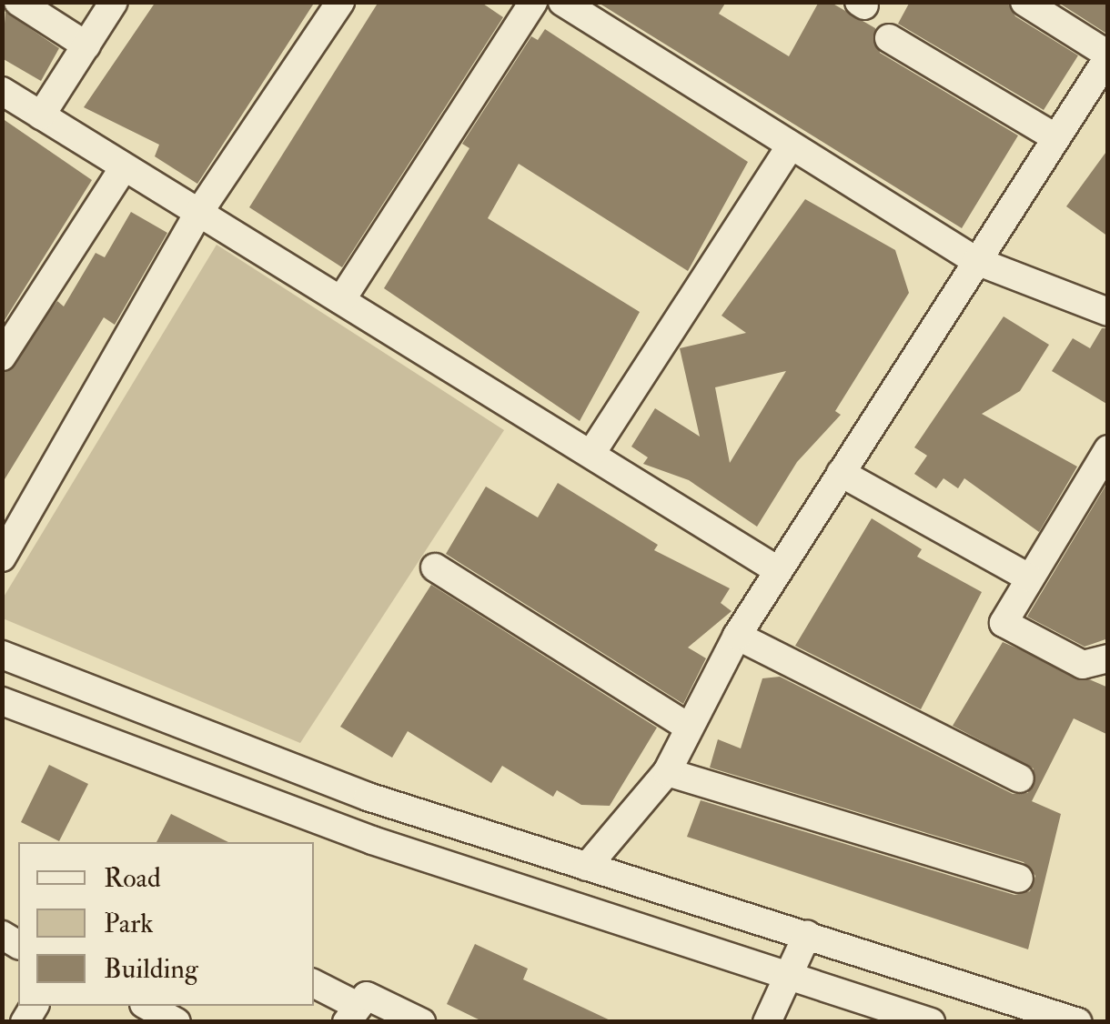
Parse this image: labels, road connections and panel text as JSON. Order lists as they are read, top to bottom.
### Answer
{
  "legend": ["Road", "Park", "Building"]
}
